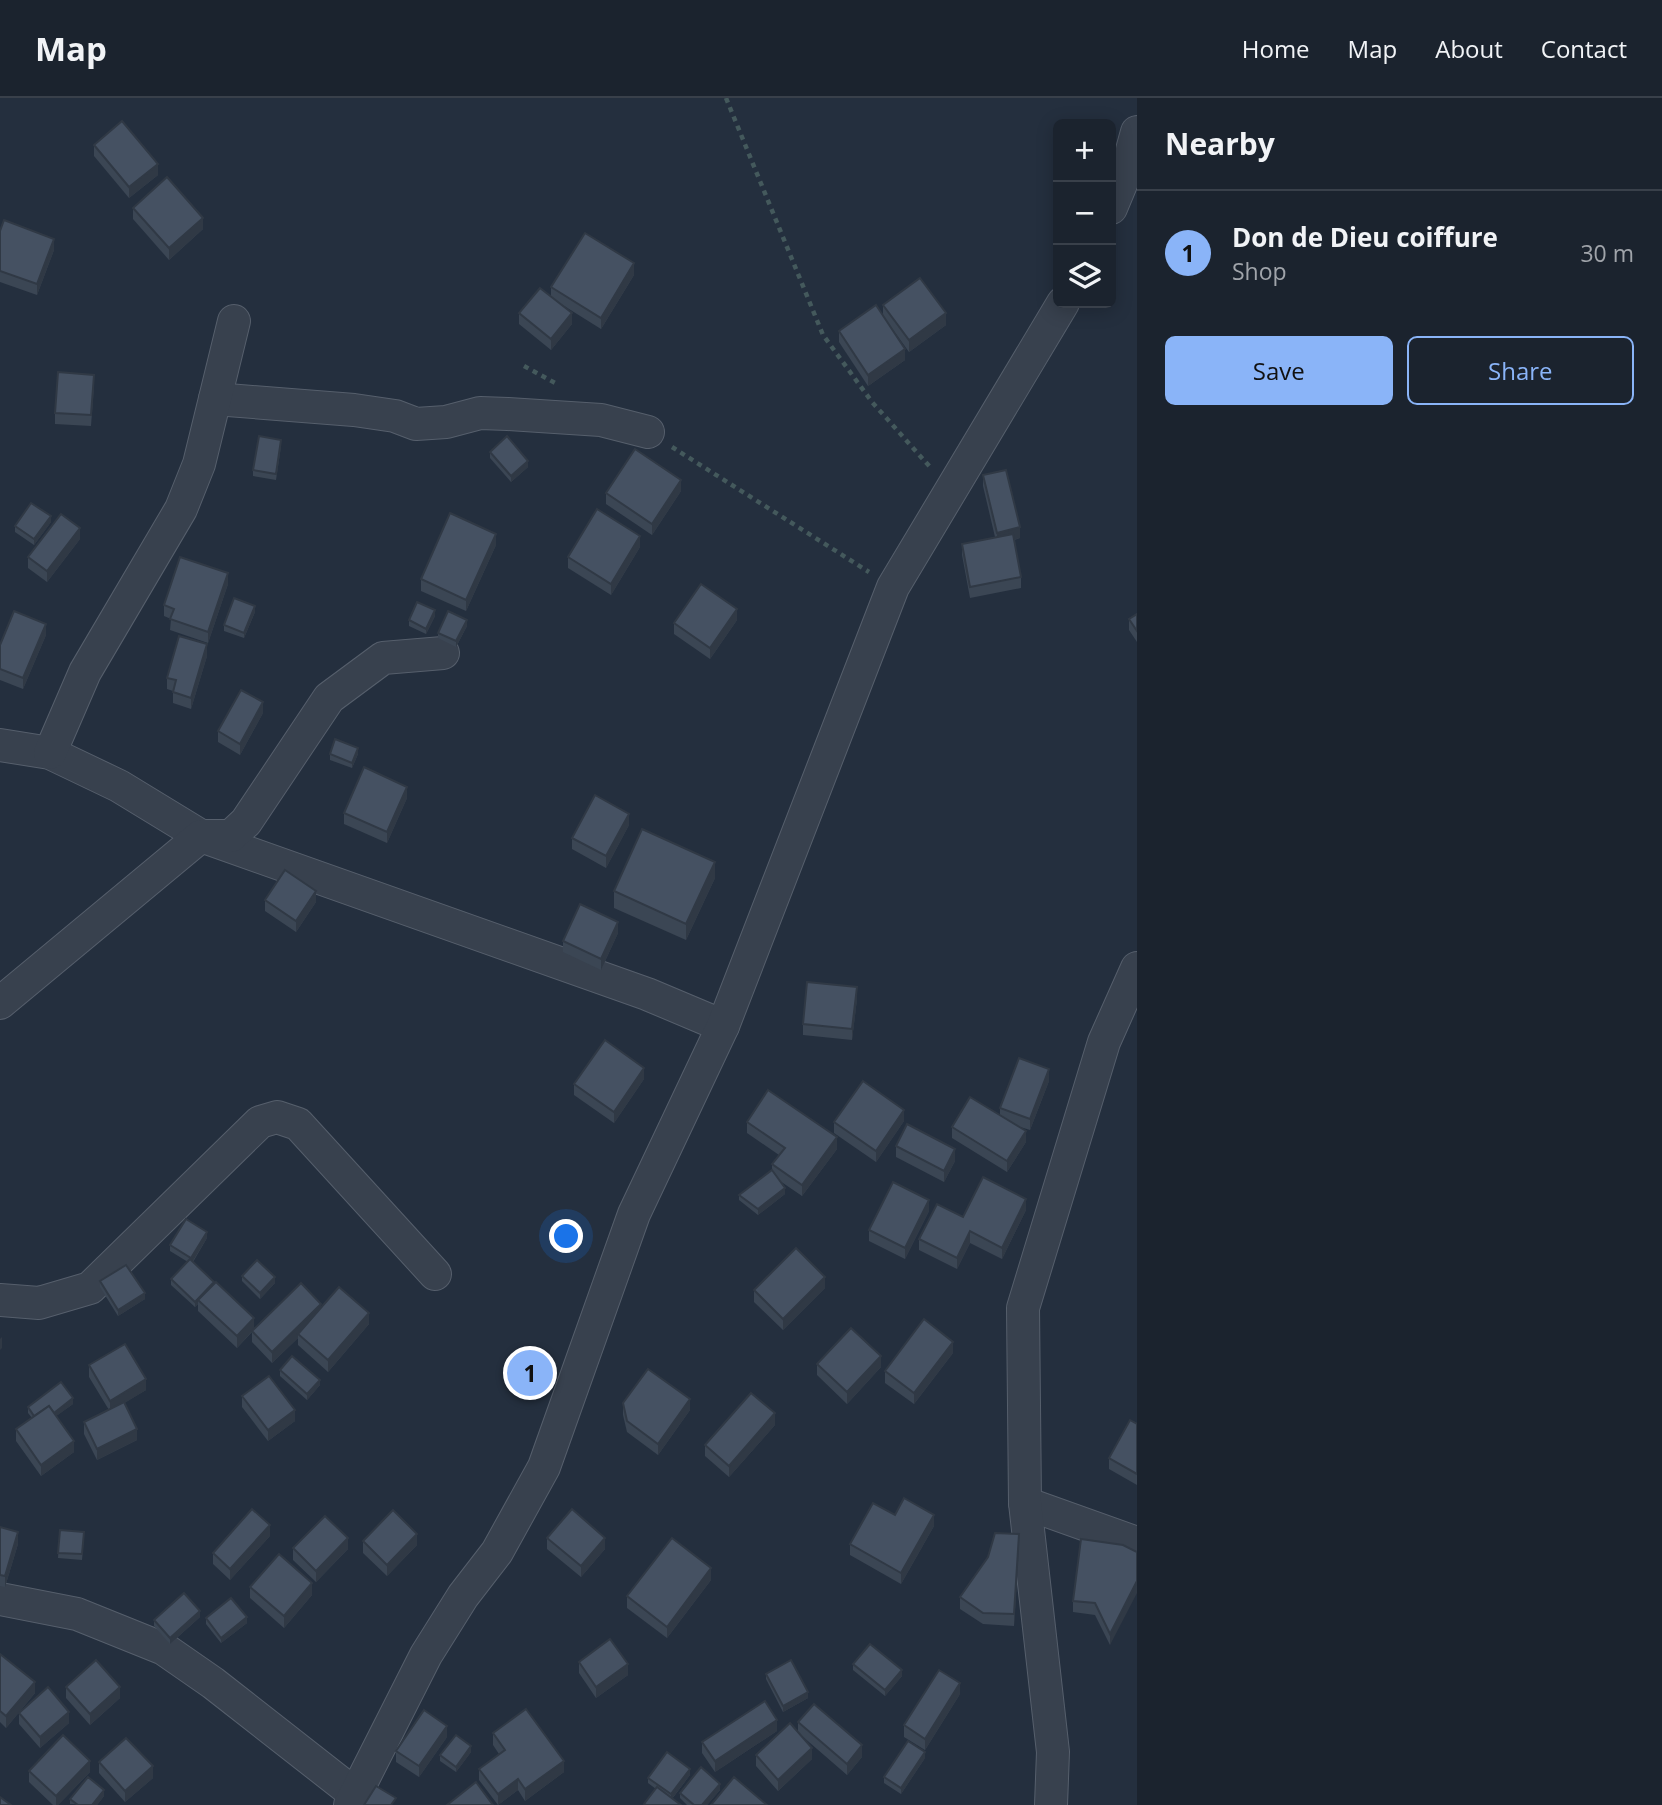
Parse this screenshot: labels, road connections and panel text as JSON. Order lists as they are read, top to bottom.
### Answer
{
  "page": {
    "header": "Map",
    "nav": [
      "Home",
      "Map",
      "About",
      "Contact"
    ],
    "heading": "Nearby",
    "map_buttons": ["+", "−"],
    "list": [
      {
        "mark": "1",
        "name": "Don de Dieu coiffure",
        "note": "Shop",
        "value": "30 m"
      }
    ],
    "buttons": ["Save", "Share"],
    "pins": "1"
  }
}
